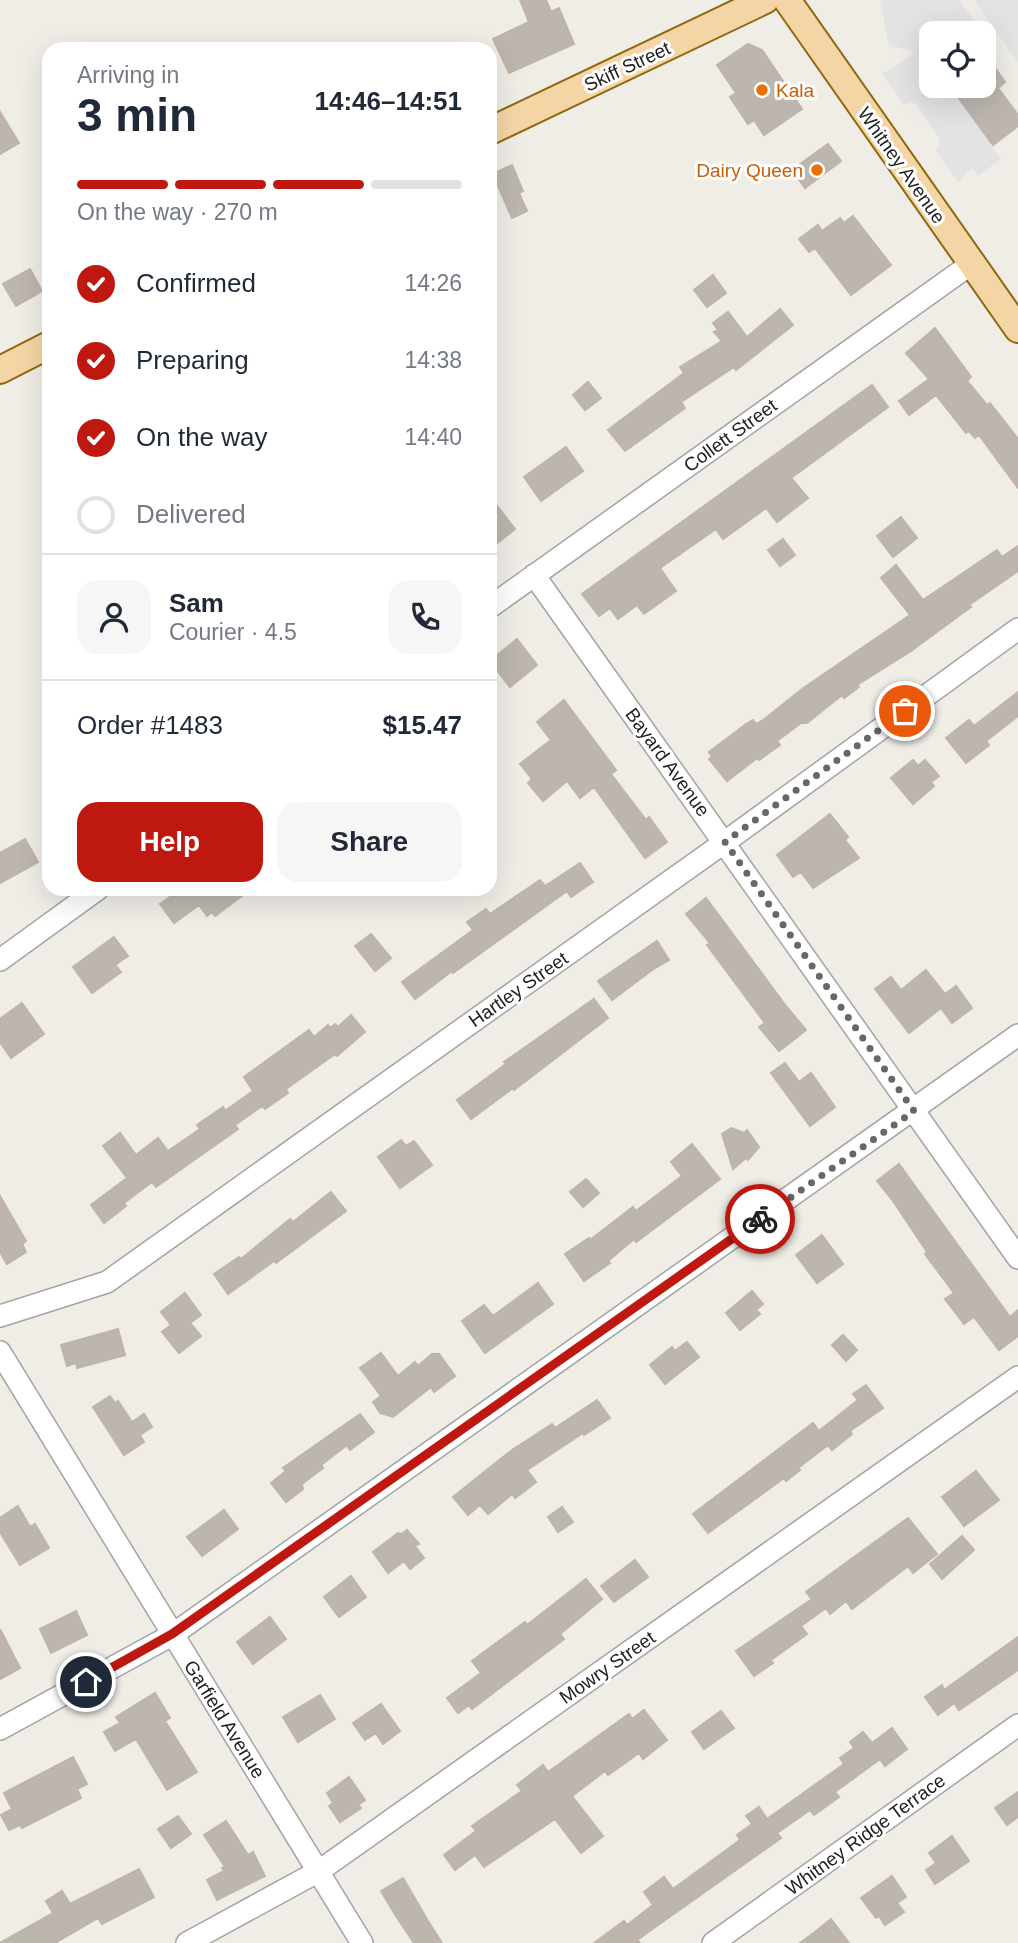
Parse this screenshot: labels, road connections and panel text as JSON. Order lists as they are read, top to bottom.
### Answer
{
  "streets": {
    "main road": ["Skiff Street", "Whitney Avenue"],
    "street": [
      "Collett Street",
      "Bayard Avenue",
      "Hartley Street",
      "Mowry Street",
      "Garfield Avenue",
      "Whitney Ridge Terrace"
    ]
  },
  "crossings": [
    ["Whitney Avenue", "Collett Street"],
    ["Collett Street", "Bayard Avenue"],
    ["Bayard Avenue", "Hartley Street"],
    ["Mowry Street", "Garfield Avenue"]
  ],
  "places": ["Kala", "Dairy Queen"],
  "page": {
    "heading": ["3 min", "Arriving in", "14:46–14:51"],
    "panel": [
      "Sam",
      "Courier · 4.5",
      "Order #1483",
      "$15.47"
    ],
    "bar": "On the way · 270 m",
    "list": [
      ["Confirmed", "14:26"],
      ["Preparing", "14:38"],
      ["On the way", "14:40"],
      "Delivered"
    ],
    "buttons": ["Help", "Share"]
  }
}
